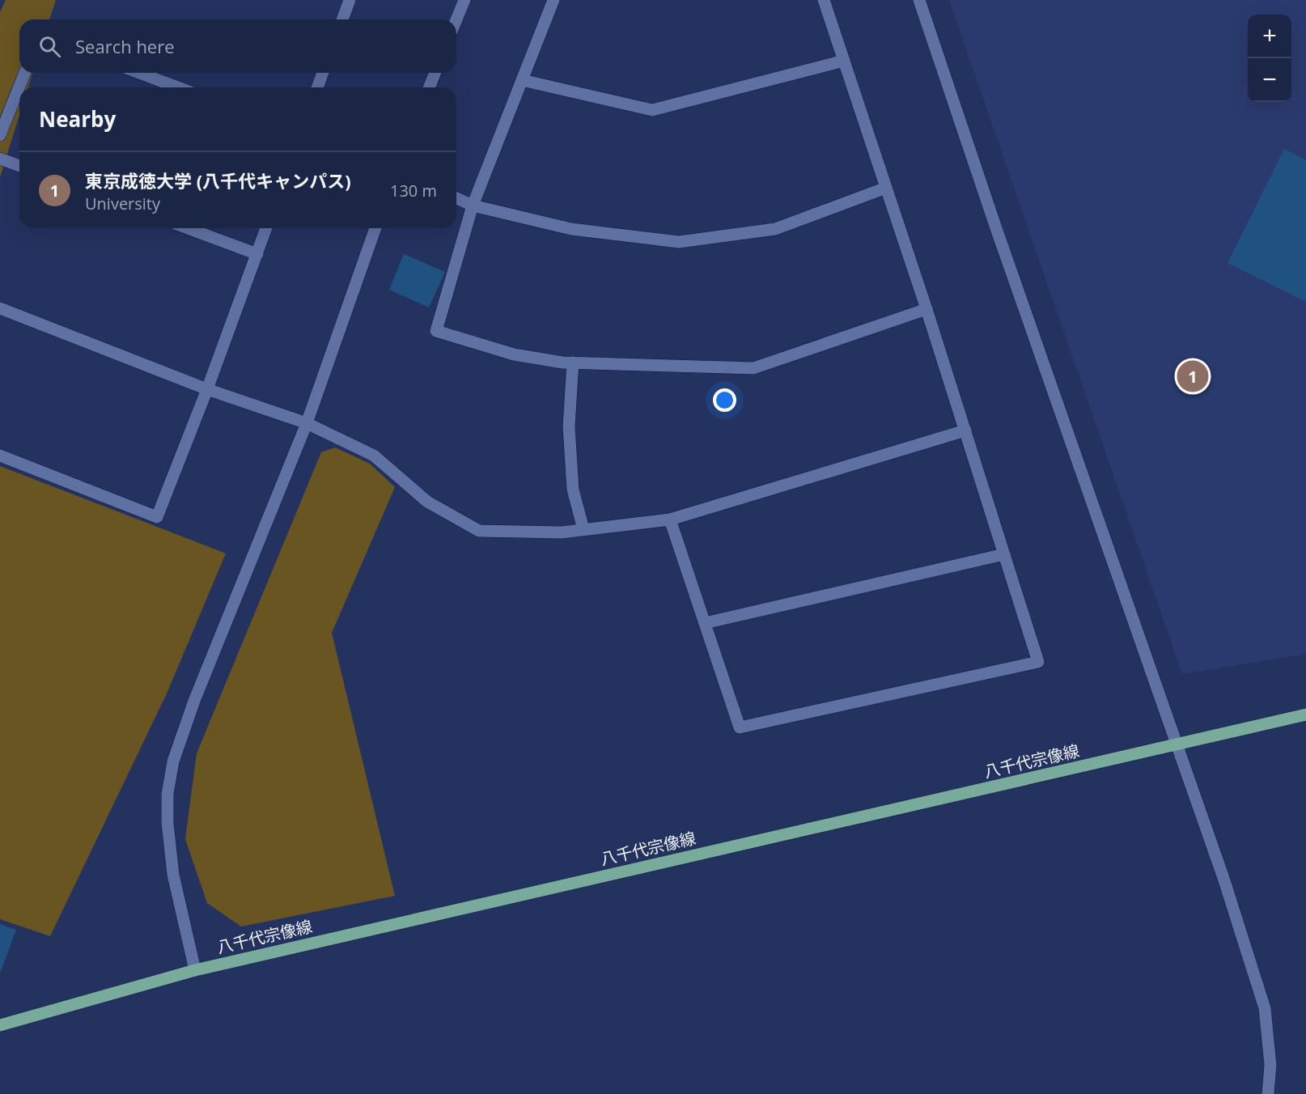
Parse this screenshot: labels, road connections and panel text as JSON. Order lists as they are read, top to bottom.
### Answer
{
  "streets": {
    "main road": ["八千代宗像線"]
  },
  "page": {
    "map_buttons": ["+", "−"],
    "search": "Search here",
    "heading": "Nearby",
    "list": [
      {
        "mark": "1",
        "name": "東京成徳大学 (八千代キャンパス)",
        "note": "University",
        "value": "130 m"
      }
    ],
    "pins": "1"
  }
}
